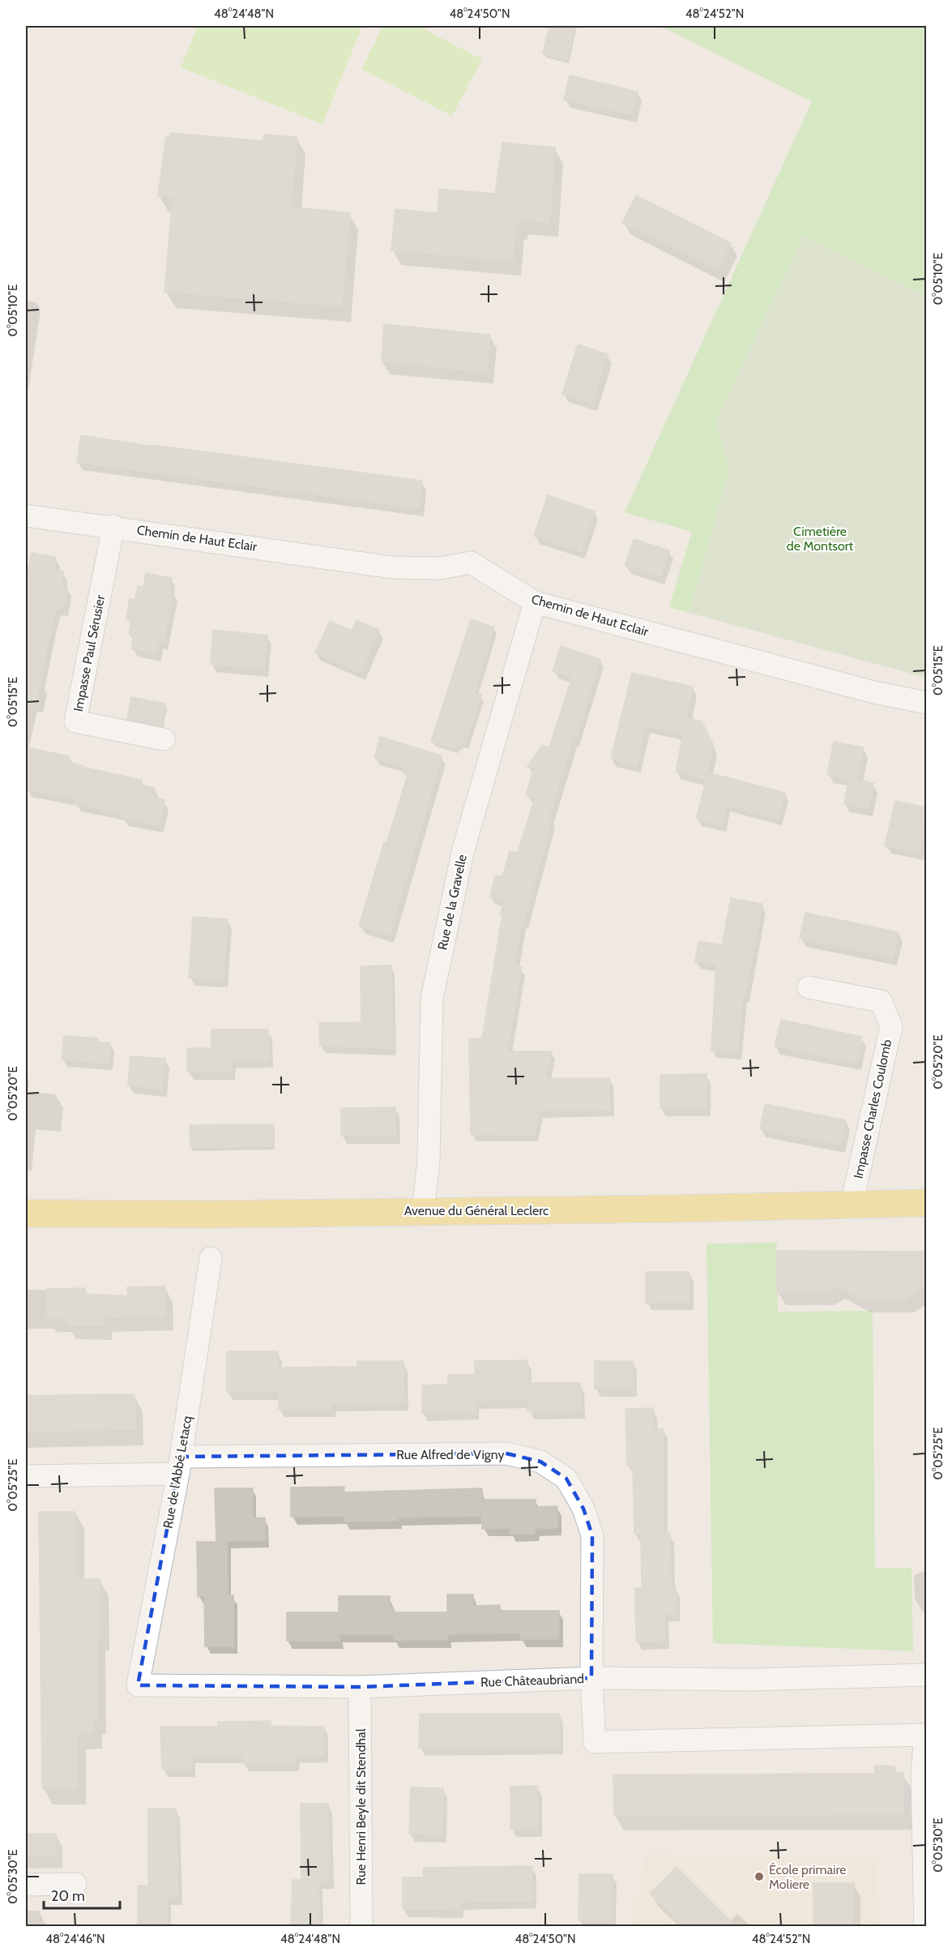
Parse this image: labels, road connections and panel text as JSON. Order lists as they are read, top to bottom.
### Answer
{
  "streets": {
    "main road": ["Avenue du Général Leclerc"],
    "street": [
      "Chemin de Haut Eclair",
      "Impasse Paul Sérusier",
      "Rue de la Gravelle",
      "Impasse Charles Coulomb",
      "Rue Alfred de Vigny",
      "Rue de l'Abbé Letacq",
      "Rue Châteaubriand",
      "Rue Henri Beyle dit Stendhal"
    ]
  },
  "crossings": [
    ["Chemin de Haut Eclair", "Impasse Paul Sérusier"],
    ["Chemin de Haut Eclair", "Rue de la Gravelle"],
    ["Rue de la Gravelle", "Avenue du Général Leclerc"],
    ["Impasse Charles Coulomb", "Avenue du Général Leclerc"],
    ["Rue Alfred de Vigny", "Rue de l'Abbé Letacq"],
    ["Rue Alfred de Vigny", "Rue Châteaubriand"],
    ["Rue de l'Abbé Letacq", "Rue Châteaubriand"],
    ["Rue Châteaubriand", "Rue Henri Beyle dit Stendhal"]
  ],
  "parks": ["Cimetière de Montsort"],
  "places": ["École primaire Moliere"],
  "scale_bar": "20 m",
  "coordinates": [
    "48°24'48\"N",
    "48°24'50\"N",
    "48°24'52\"N",
    "0°05'10\"E",
    "0°05'15\"E",
    "0°05'20\"E",
    "0°05'25\"E",
    "0°05'30\"E",
    "48°24'46\"N"
  ]
}
